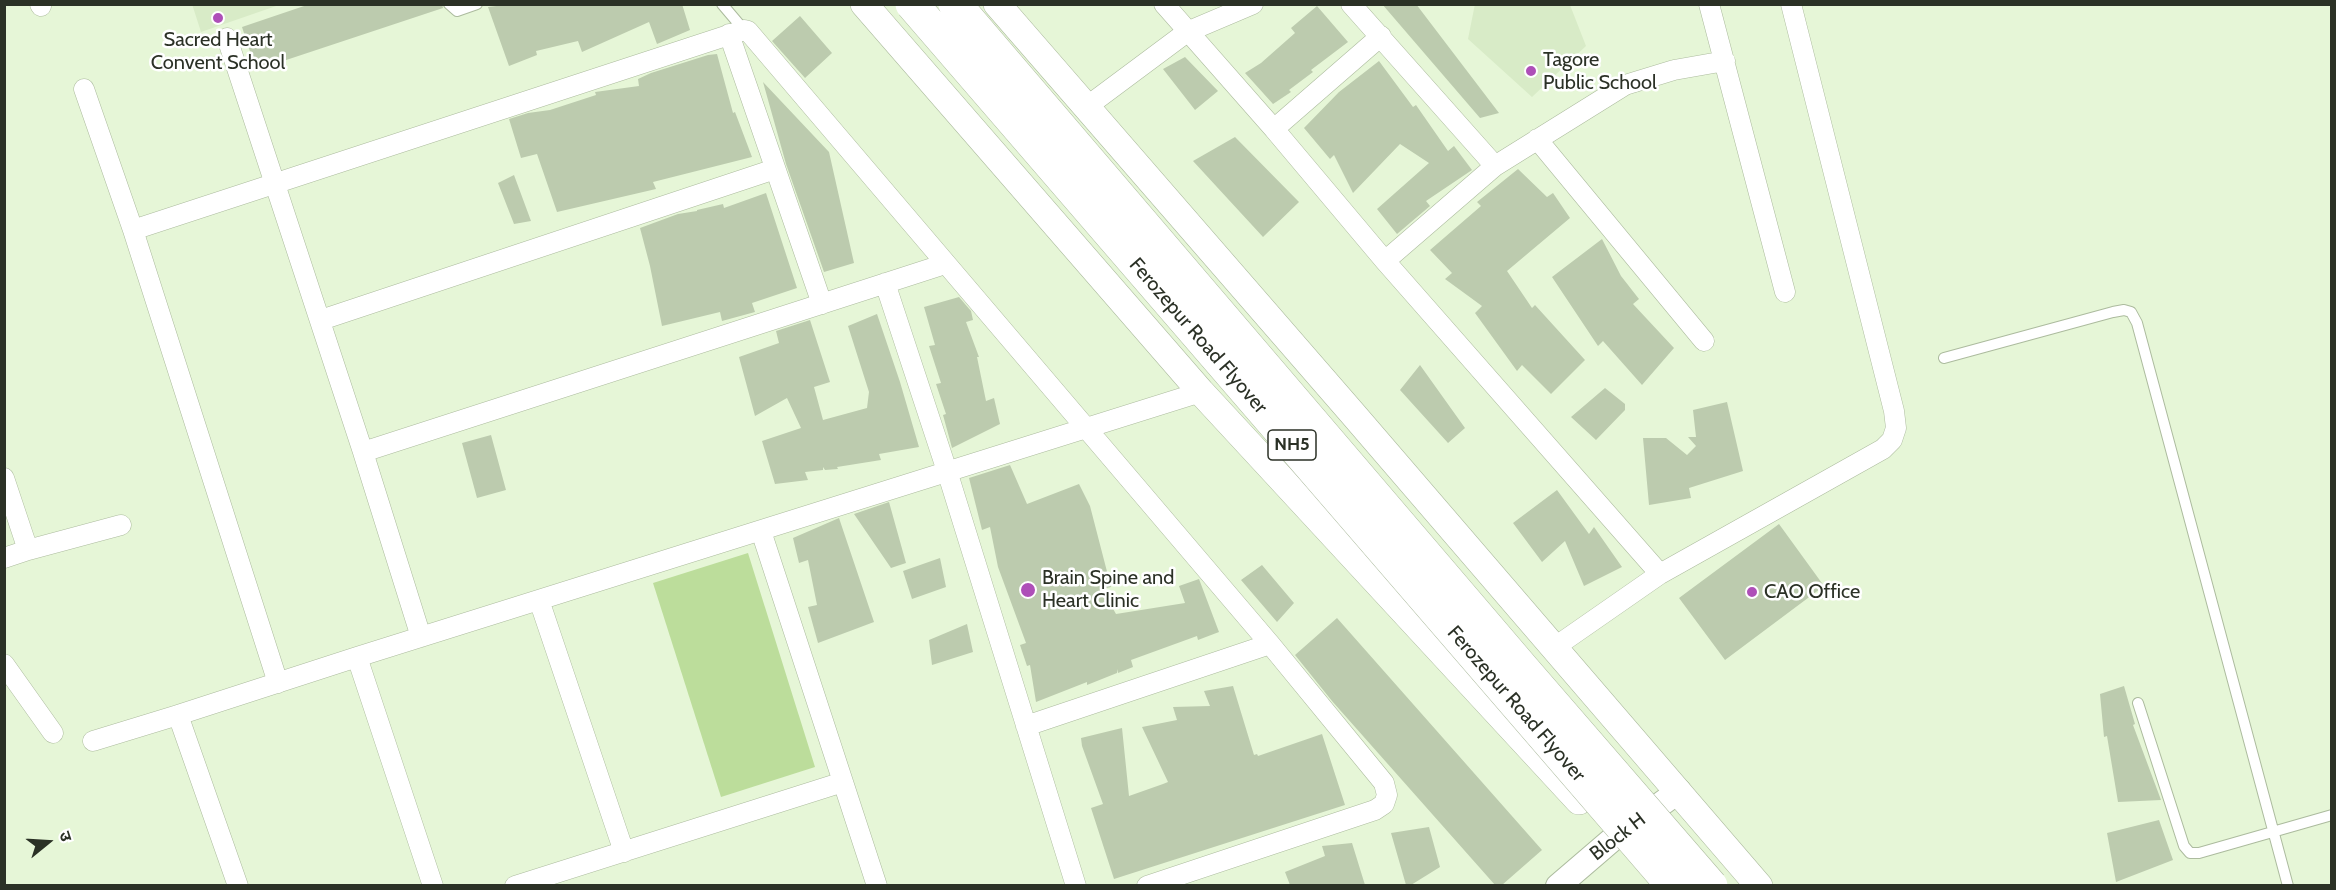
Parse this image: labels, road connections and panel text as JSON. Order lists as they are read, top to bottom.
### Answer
{
  "streets": {
    "highway": ["Ferozepur Road Flyover", "NH5"],
    "street": ["Block H"]
  },
  "places": [
    "Sacred Heart Convent School",
    "Tagore Public School",
    "Brain Spine and Heart Clinic",
    "CAO Office"
  ],
  "north": "right"
}
